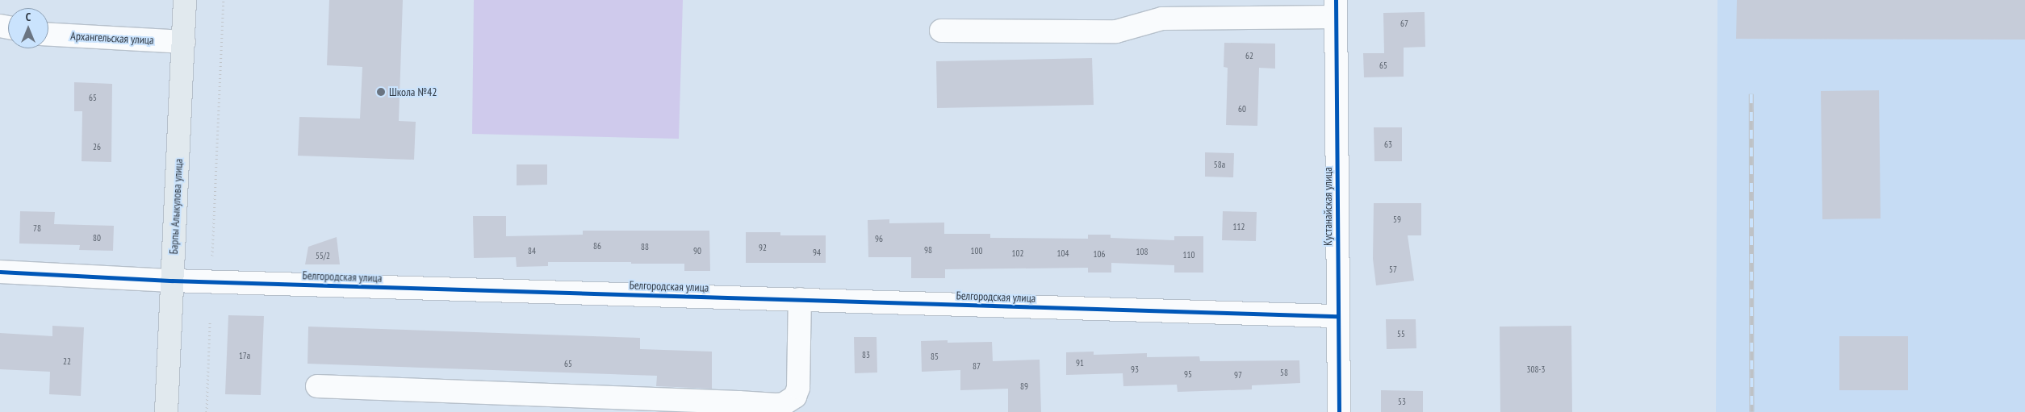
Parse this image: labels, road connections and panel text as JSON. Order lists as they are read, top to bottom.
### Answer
{
  "streets": {
    "main road": ["Барпы Алыкулова улица"],
    "street": ["Архангельская улица", "Кустанайская улица", "Белгородская улица"]
  },
  "crossings": [
    ["Архангельская улица", "Барпы Алыкулова улица"],
    ["Барпы Алыкулова улица", "Белгородская улица"],
    ["Кустанайская улица", "Белгородская улица"]
  ],
  "places": ["Школа №42"],
  "house_numbers": [
    "67",
    "62",
    "65",
    "65",
    "60",
    "63",
    "26",
    "58a",
    "59",
    "112",
    "78",
    "80",
    "96",
    "86",
    "88",
    "92",
    "98",
    "84",
    "90",
    "100",
    "108",
    "94",
    "102",
    "104",
    "106",
    "110",
    "55/2",
    "57",
    "55",
    "83",
    "17a",
    "85",
    "22",
    "91",
    "65",
    "87",
    "93",
    "308-3",
    "58",
    "95",
    "97",
    "89",
    "53"
  ],
  "north": "top"
}
